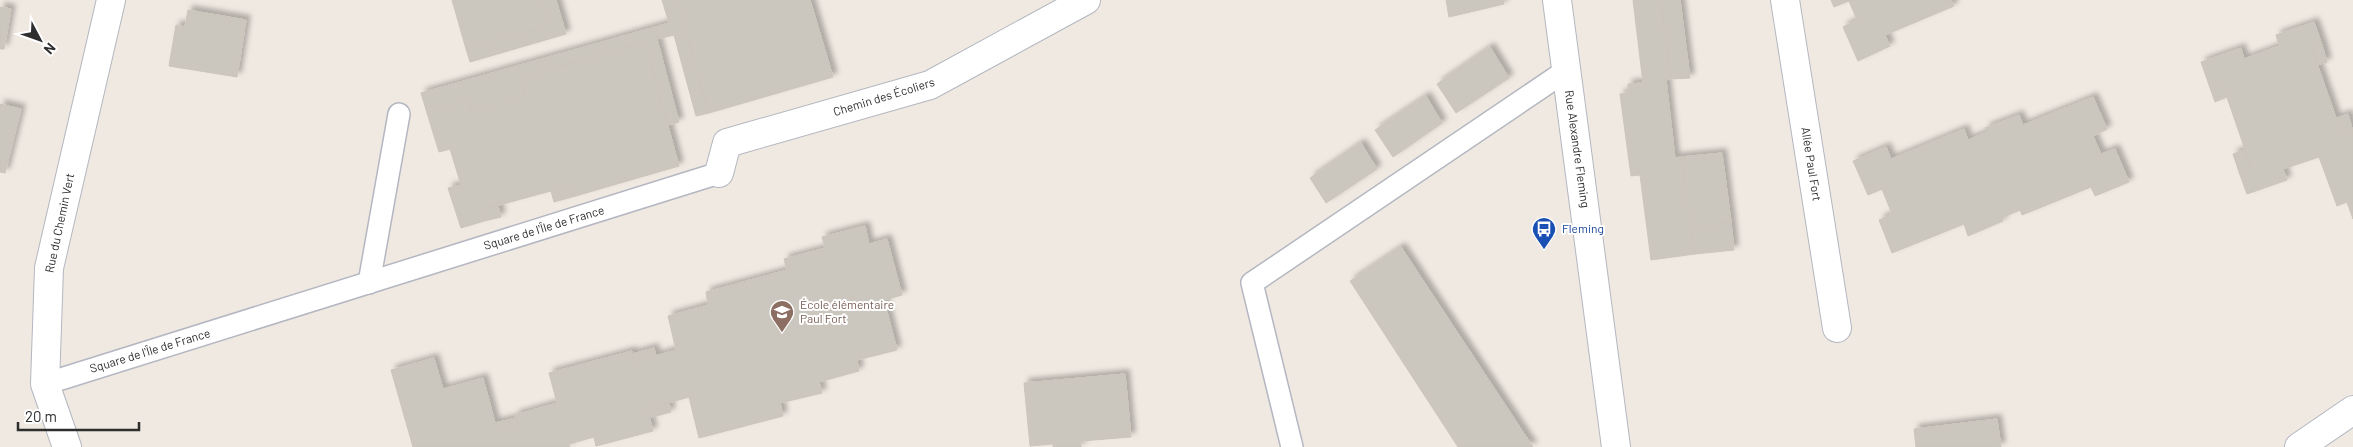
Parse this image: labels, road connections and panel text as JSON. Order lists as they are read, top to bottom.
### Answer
{
  "streets": {
    "street": [
      "Chemin des Écoliers",
      "Rue Alexandre Fleming",
      "Allée Paul Fort",
      "Rue du Chemin Vert"
    ],
    "lane": ["Square de l'Île de France"]
  },
  "crossings": [
    ["Chemin des Écoliers", "Square de l'Île de France"],
    ["Rue du Chemin Vert", "Square de l'Île de France"]
  ],
  "places": {
    "bus stop": ["Fleming"],
    "school or university": ["École élémentaire Paul Fort"]
  },
  "scale_bar": "20 m",
  "north": "bottom right"
}
